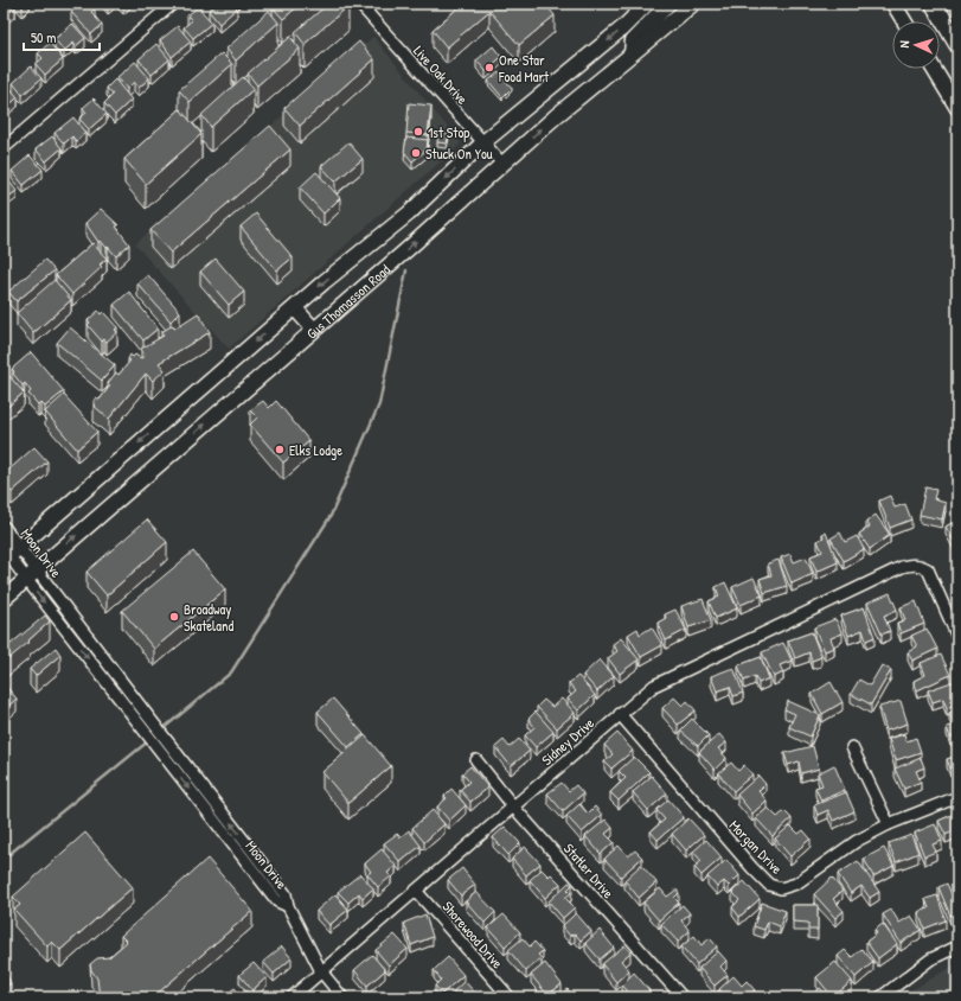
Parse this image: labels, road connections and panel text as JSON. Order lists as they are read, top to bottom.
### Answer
{
  "streets": {
    "main road": ["Gus Thomasson Road"],
    "street": [
      "Live Oak Drive",
      "Moon Drive",
      "Sidney Drive",
      "Morgan Drive",
      "Statler Drive",
      "Shorewood Drive"
    ]
  },
  "crossings": [
    ["Live Oak Drive", "Gus Thomasson Road"],
    ["Gus Thomasson Road", "Moon Drive"],
    ["Moon Drive", "Sidney Drive"],
    ["Sidney Drive", "Morgan Drive"],
    ["Sidney Drive", "Statler Drive"],
    ["Sidney Drive", "Shorewood Drive"]
  ],
  "places": [
    "One Star Food Mart",
    "1st Stop",
    "Stuck On You",
    "Elks Lodge",
    "Broadway Skateland"
  ],
  "scale_bar": "50 m",
  "north": "left"
}
